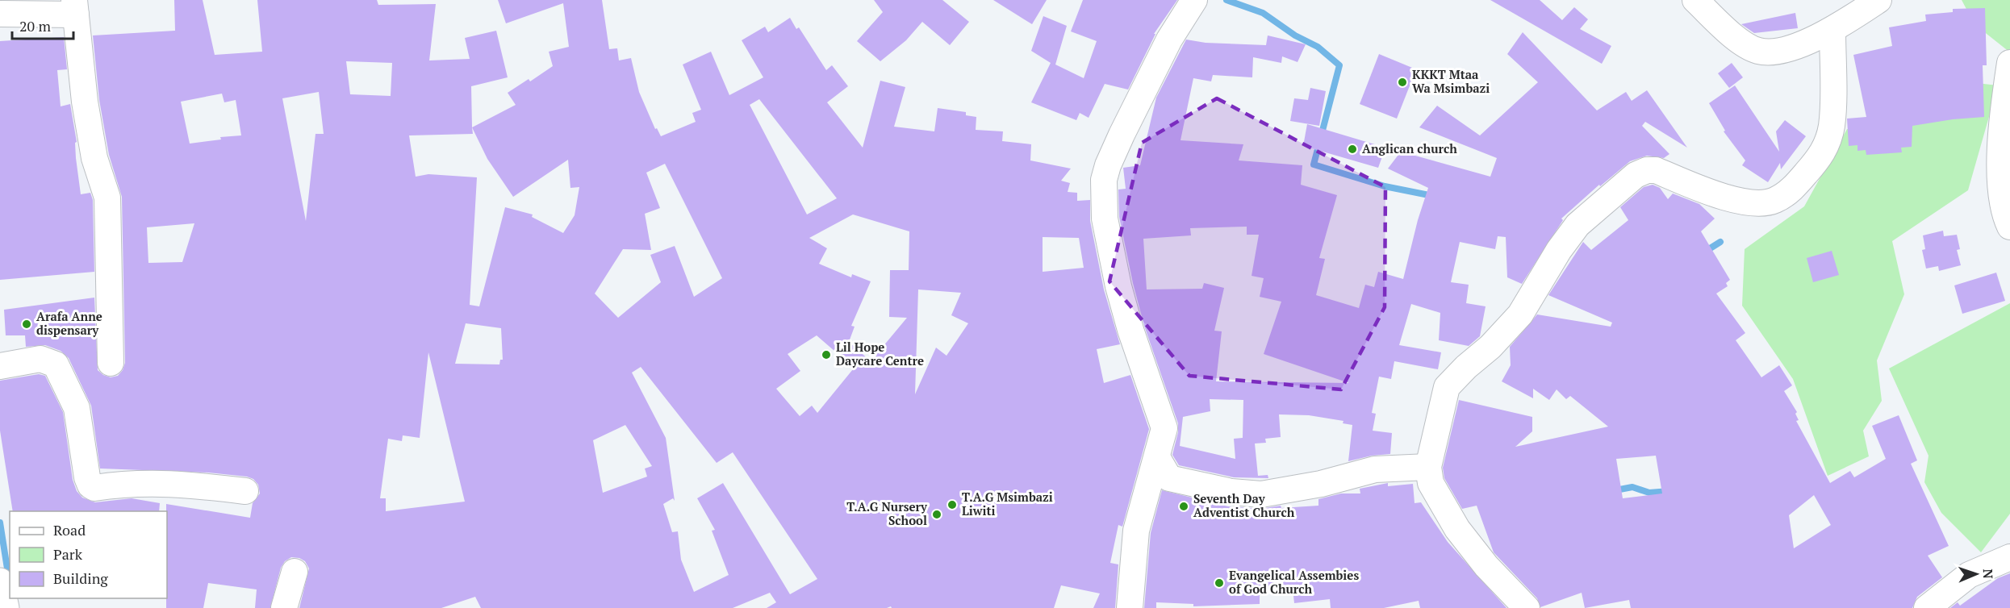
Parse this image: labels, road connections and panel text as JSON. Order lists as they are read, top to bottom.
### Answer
{
  "places": [
    "KKKT Mtaa Wa Msimbazi",
    "Anglican church",
    "Arafa Anne dispensary",
    "Lil Hope Daycare Centre",
    "T.A.G Msimbazi Liwiti",
    "Seventh Day Adventist Church",
    "T.A.G Nursery School",
    "Evangelical Assembies of God Church"
  ],
  "legend": ["Road", "Park", "Building"],
  "scale_bar": "20 m",
  "north": "right"
}
